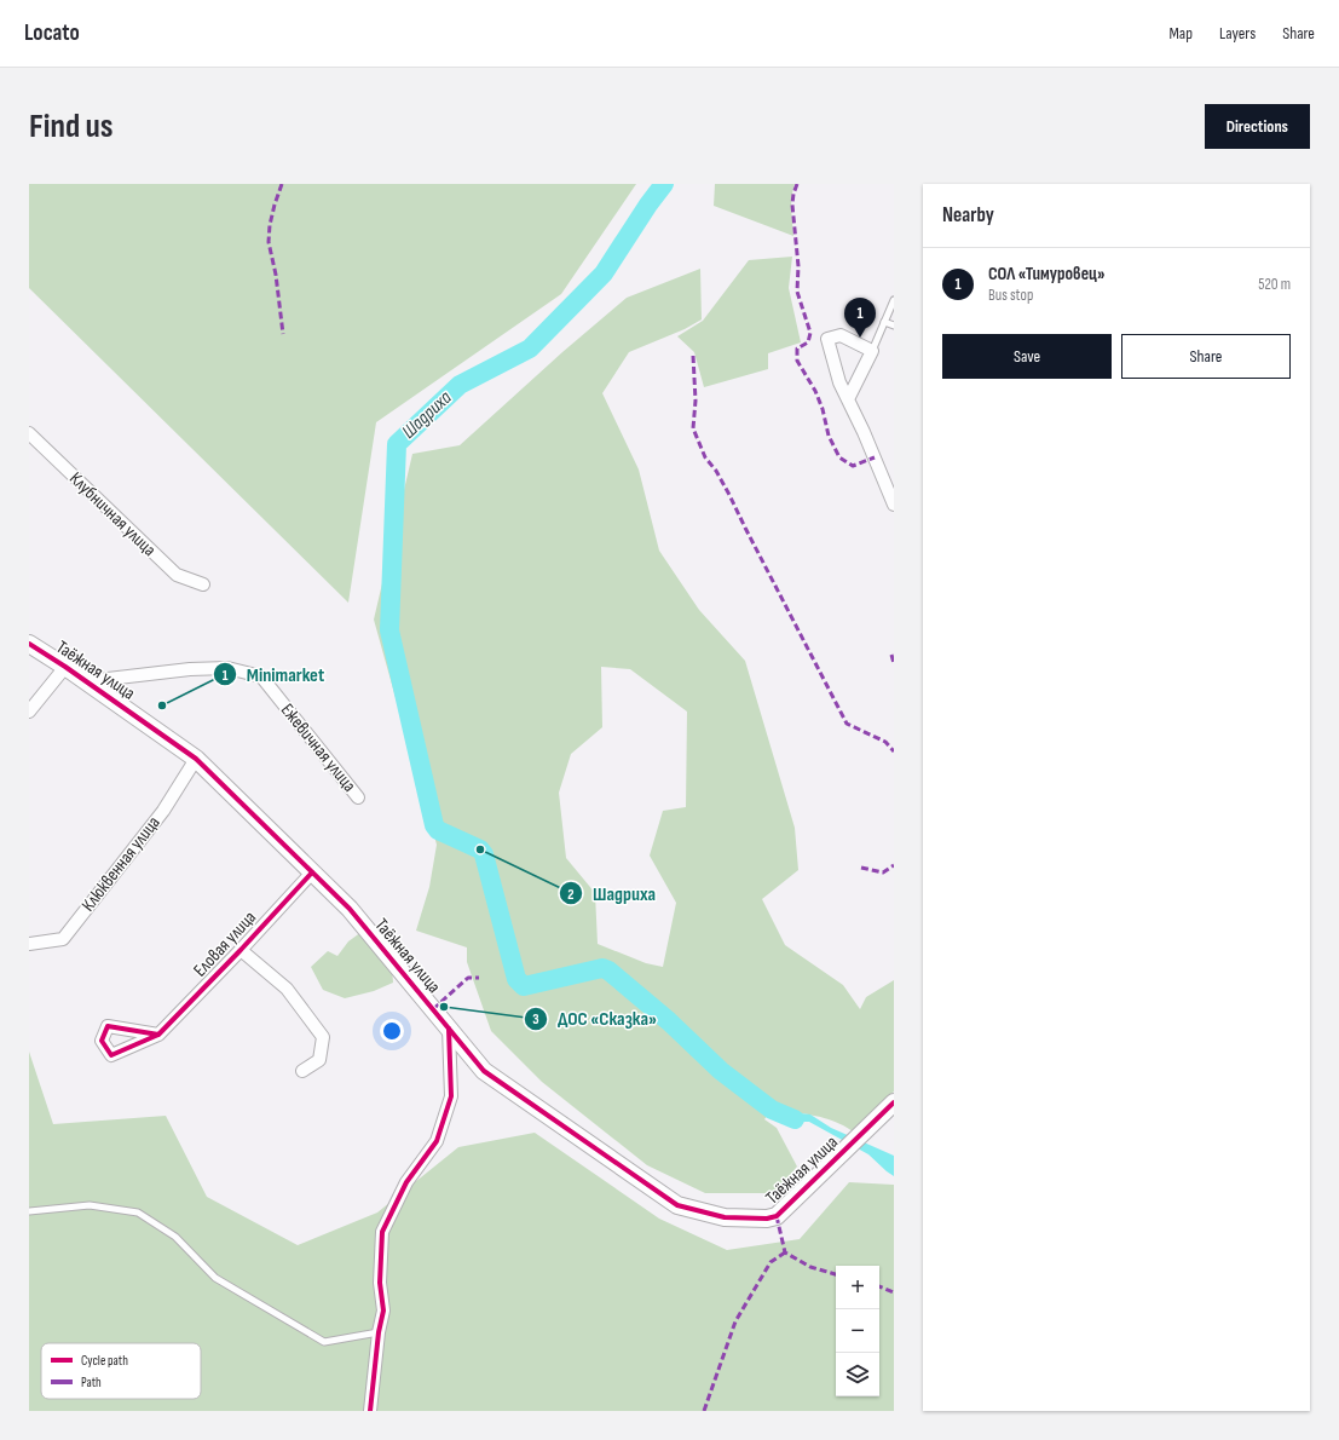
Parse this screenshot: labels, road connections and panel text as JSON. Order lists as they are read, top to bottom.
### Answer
{
  "streets": {
    "street": [
      "Клубничная улица",
      "Таёжная улица",
      "Ежевичная улица",
      "Клюквенная улица",
      "Еловая улица"
    ]
  },
  "crossings": [
    ["Таёжная улица", "Ежевичная улица"],
    ["Таёжная улица", "Клюквенная улица"],
    ["Таёжная улица", "Еловая улица"]
  ],
  "water": ["Шадриха"],
  "places": ["Minimarket", "Шадриха", "ДОС «Сказка»"],
  "legend": ["Cycle path", "Path"],
  "page": {
    "header": "Locato",
    "nav": ["Map", "Layers", "Share"],
    "buttons": [
      "Directions",
      ["Save", "Share"]
    ],
    "title": "Find us",
    "heading": "Nearby",
    "list": [
      {
        "mark": "1",
        "name": "СОЛ «Тимуровец»",
        "note": "Bus stop",
        "value": "520 m"
      }
    ],
    "pins": "1",
    "map_buttons": ["+", "−"]
  }
}
